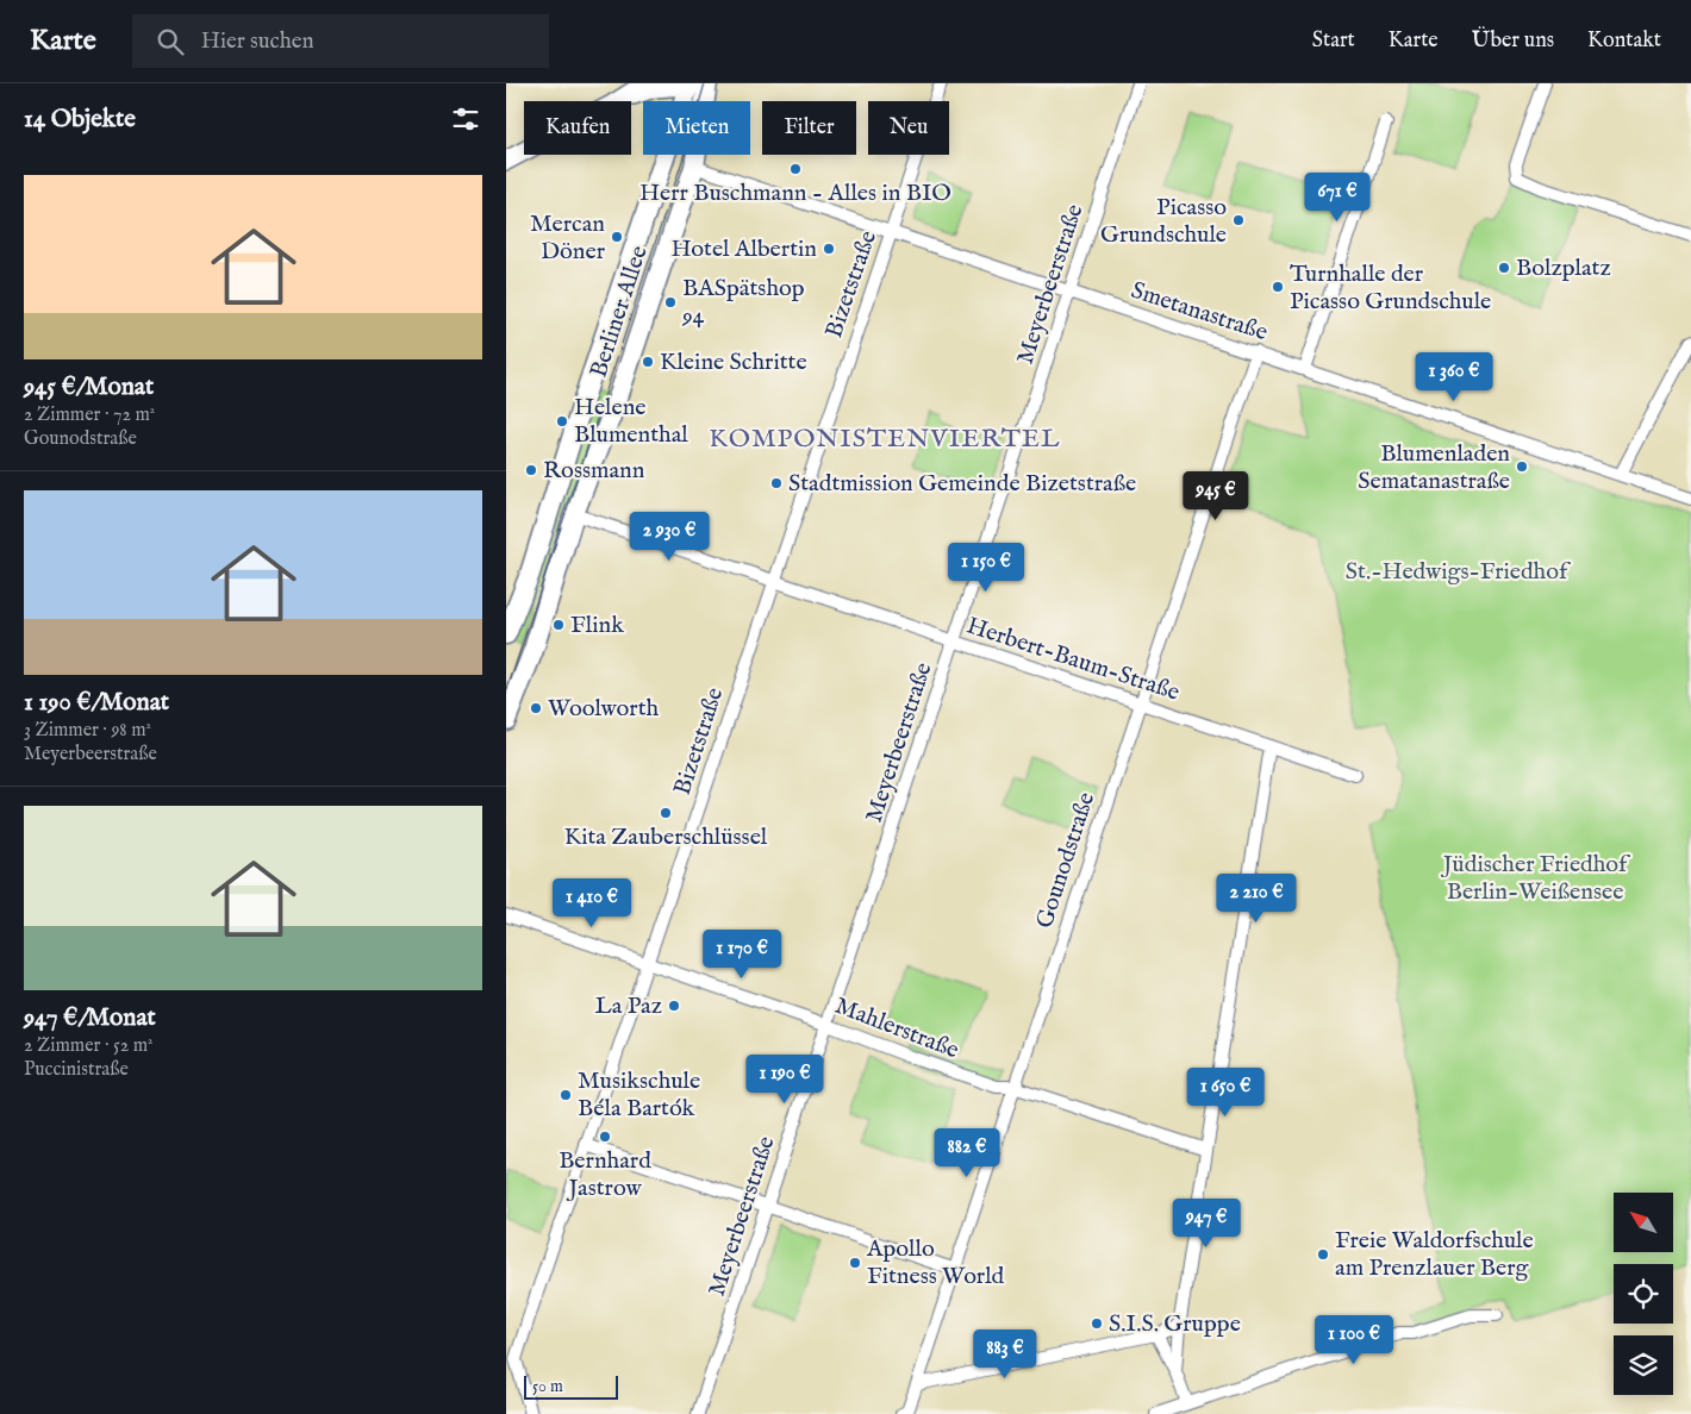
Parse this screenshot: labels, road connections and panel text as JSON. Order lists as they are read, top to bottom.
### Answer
{
  "streets": {
    "main road": ["Berliner Allee"],
    "street": [
      "Bizetstraße",
      "Meyerbeerstraße",
      "Smetanastraße",
      "Herbert-Baum-Straße",
      "Gounodstraße",
      "Mahlerstraße"
    ]
  },
  "crossings": [
    ["Bizetstraße", "Smetanastraße"],
    ["Bizetstraße", "Herbert-Baum-Straße"],
    ["Bizetstraße", "Mahlerstraße"],
    ["Meyerbeerstraße", "Smetanastraße"],
    ["Meyerbeerstraße", "Herbert-Baum-Straße"],
    ["Meyerbeerstraße", "Mahlerstraße"],
    ["Berliner Allee", "Smetanastraße"],
    ["Berliner Allee", "Herbert-Baum-Straße"],
    ["Smetanastraße", "Gounodstraße"],
    ["Herbert-Baum-Straße", "Gounodstraße"],
    ["Gounodstraße", "Mahlerstraße"]
  ],
  "districts": ["KOMPONISTENVIERTEL"],
  "parks": ["St.-Hedwigs-Friedhof", "Jüdischer Friedhof Berlin-Weißensee"],
  "places": [
    "Herr Buschmann - Alles in BIO",
    "Picasso Grundschule",
    "Mercan Döner",
    "Hotel Albertin",
    "Bolzplatz",
    "Turnhalle der Picasso Grundschule",
    "BASpätshop 94",
    "Kleine Schritte",
    "Helene Blumenthal",
    "Blumenladen Sematanastraße",
    "Rossmann",
    "Stadtmission Gemeinde Bizetstraße",
    "Flink",
    "Woolworth",
    "Kita Zauberschlüssel",
    "La Paz",
    "Musikschule Béla Bartók",
    "Bernhard Jastrow",
    "Freie Waldorfschule am Prenzlauer Berg",
    "Apollo Fitness World",
    "S.I.S. Gruppe"
  ],
  "scale_bar": "50 m",
  "north": "top left",
  "page": {
    "header": "Karte",
    "search": "Hier suchen",
    "nav": [
      "Start",
      "Karte",
      "Über uns",
      "Kontakt"
    ],
    "heading": "14 Objekte",
    "chip": [
      "Kaufen",
      "Mieten",
      "Filter",
      "Neu"
    ],
    "list": [
      {
        "name": "945 €/Monat",
        "note": "2 Zimmer · 72 m² · Gounodstraße"
      },
      {
        "name": "1 190 €/Monat",
        "note": "3 Zimmer · 98 m² · Meyerbeerstraße"
      },
      {
        "name": "947 €/Monat",
        "note": "2 Zimmer · 52 m² · Puccinistraße"
      }
    ],
    "price": [
      "671 €",
      "1 360 €",
      "945 €",
      "2 930 €",
      "1 150 €",
      "2 210 €",
      "1 410 €",
      "1 170 €",
      "1 190 €",
      "1 650 €",
      "882 €",
      "947 €",
      "1 100 €",
      "883 €"
    ],
    "scale": "50 m"
  }
}
